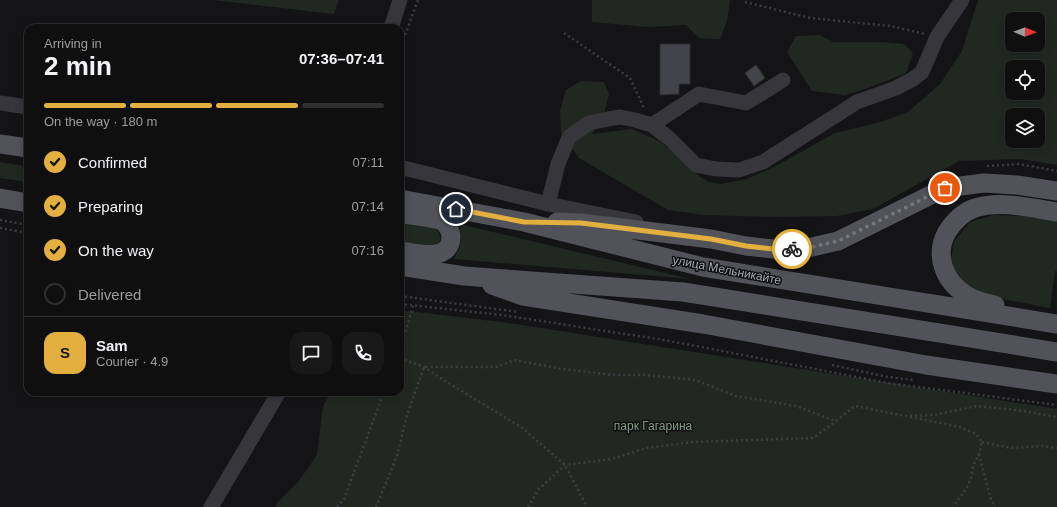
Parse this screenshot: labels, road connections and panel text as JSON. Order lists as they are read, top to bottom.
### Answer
{
  "streets": {
    "main road": ["улица Мельникайте"]
  },
  "parks": ["парк Гагарина"],
  "north": "right",
  "page": {
    "heading": ["2 min", "Arriving in", "07:36–07:41"],
    "panel": ["Sam", "Courier · 4.9"],
    "bar": "On the way · 180 m",
    "list": [
      ["Confirmed", "07:11"],
      ["Preparing", "07:14"],
      ["On the way", "07:16"],
      "Delivered"
    ],
    "round": "S"
  }
}
